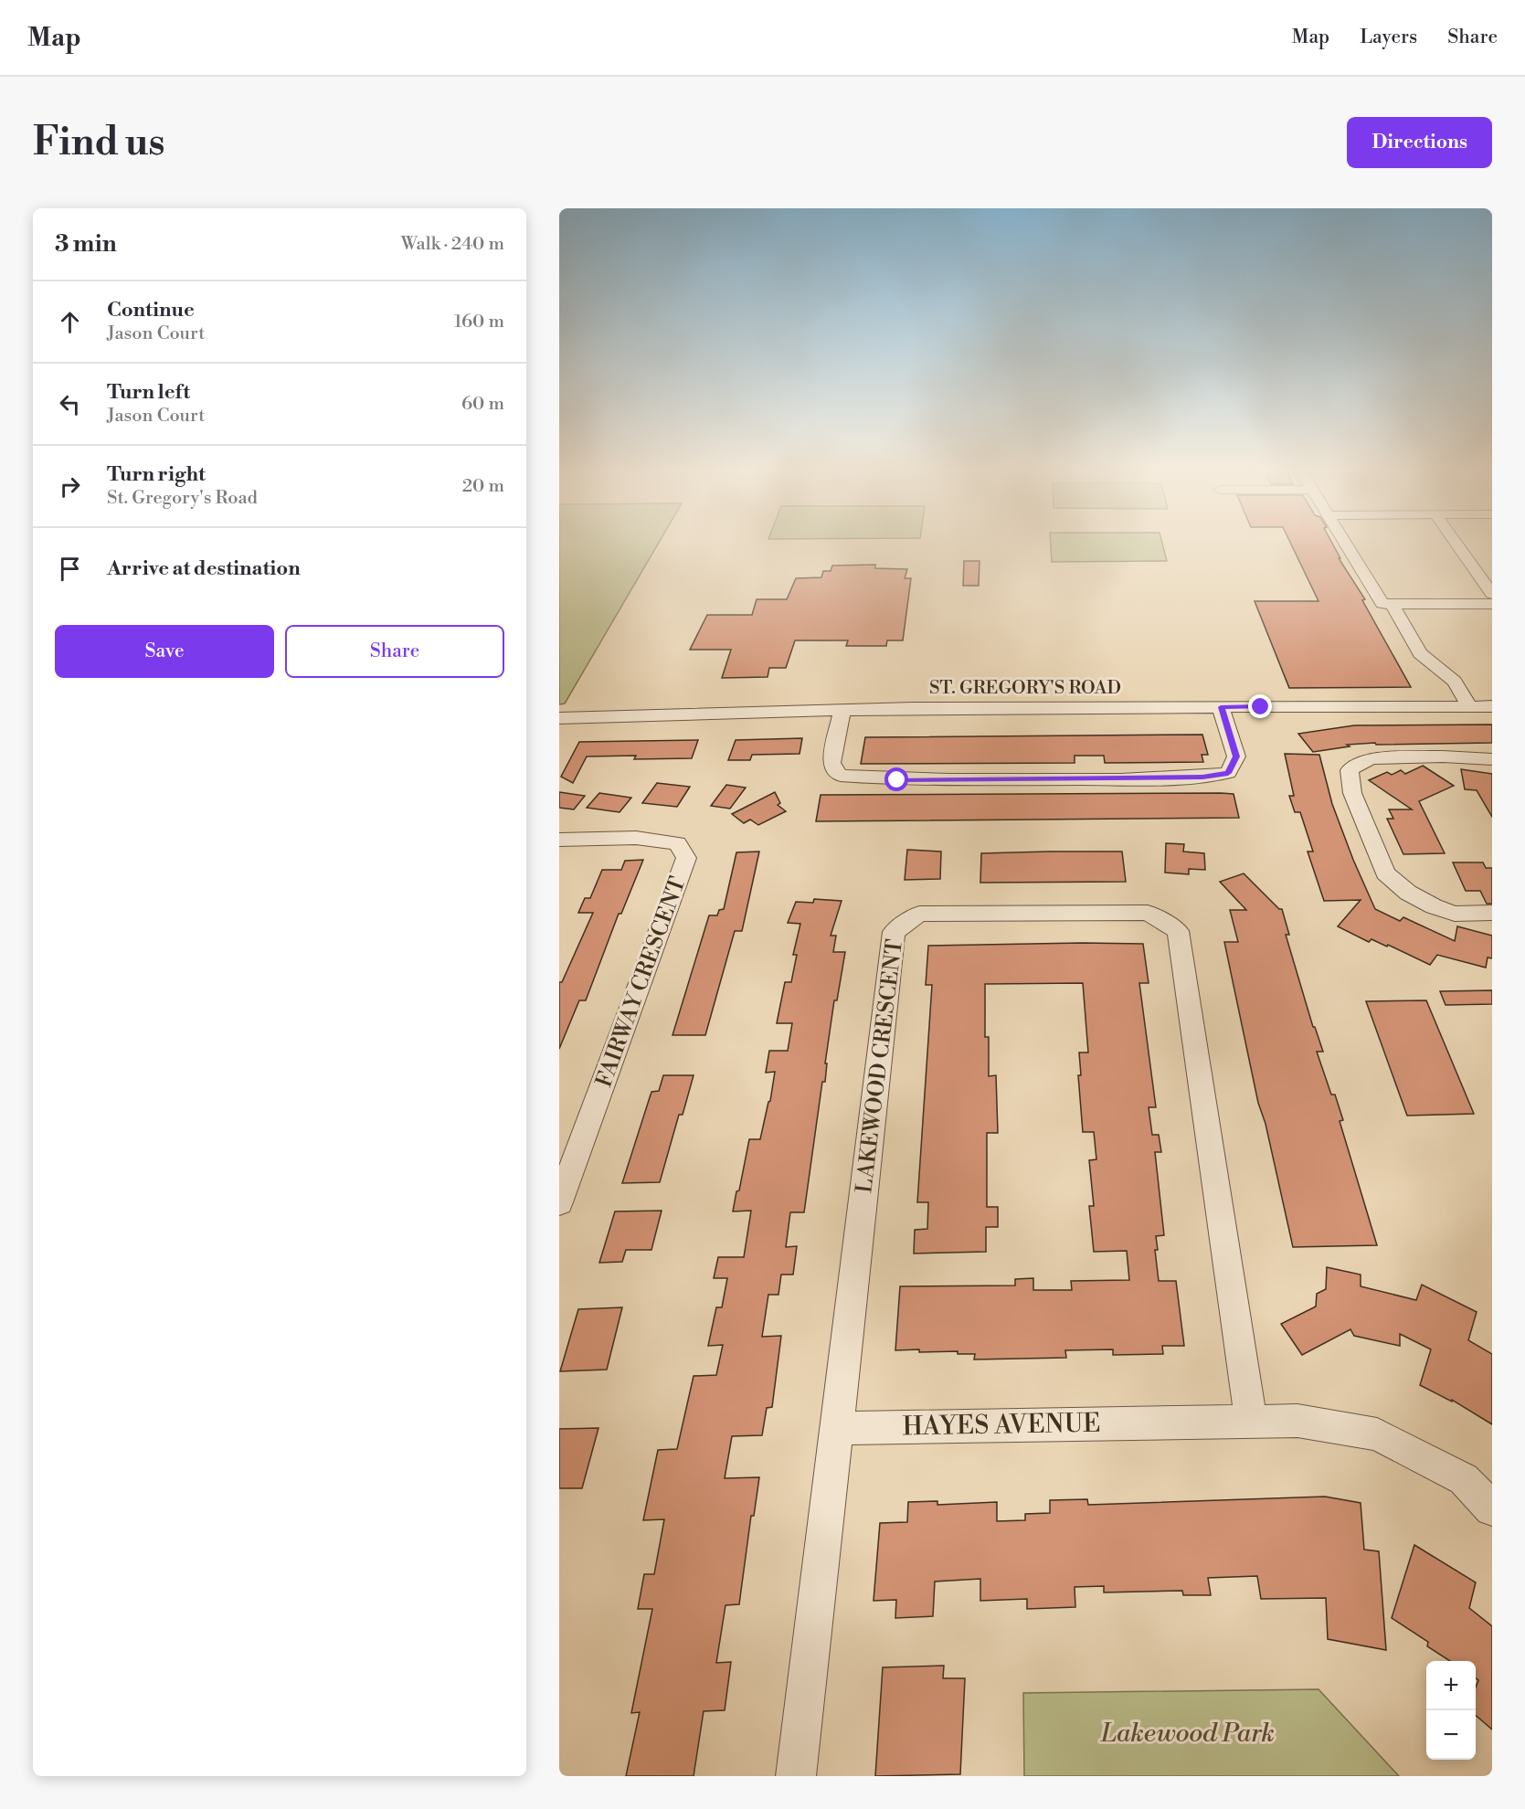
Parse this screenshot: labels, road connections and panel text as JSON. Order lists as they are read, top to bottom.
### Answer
{
  "streets": {
    "street": [
      "ST. GREGORY'S ROAD",
      "FAIRWAY CRESCENT",
      "LAKEWOOD CRESCENT",
      "HAYES AVENUE"
    ]
  },
  "crossings": [
    ["LAKEWOOD CRESCENT", "HAYES AVENUE"]
  ],
  "parks": ["Lakewood Park"],
  "page": {
    "header": "Map",
    "nav": ["Map", "Layers", "Share"],
    "buttons": [
      "Directions",
      ["Save", "Share"]
    ],
    "title": "Find us",
    "heading": ["3 min", "Walk · 240 m"],
    "list": [
      ["Continue", "Jason Court", "160 m"],
      ["Turn left", "Jason Court", "60 m"],
      ["Turn right", "St. Gregory's Road", "20 m"],
      "Arrive at destination"
    ],
    "map_buttons": ["+", "−"]
  }
}
